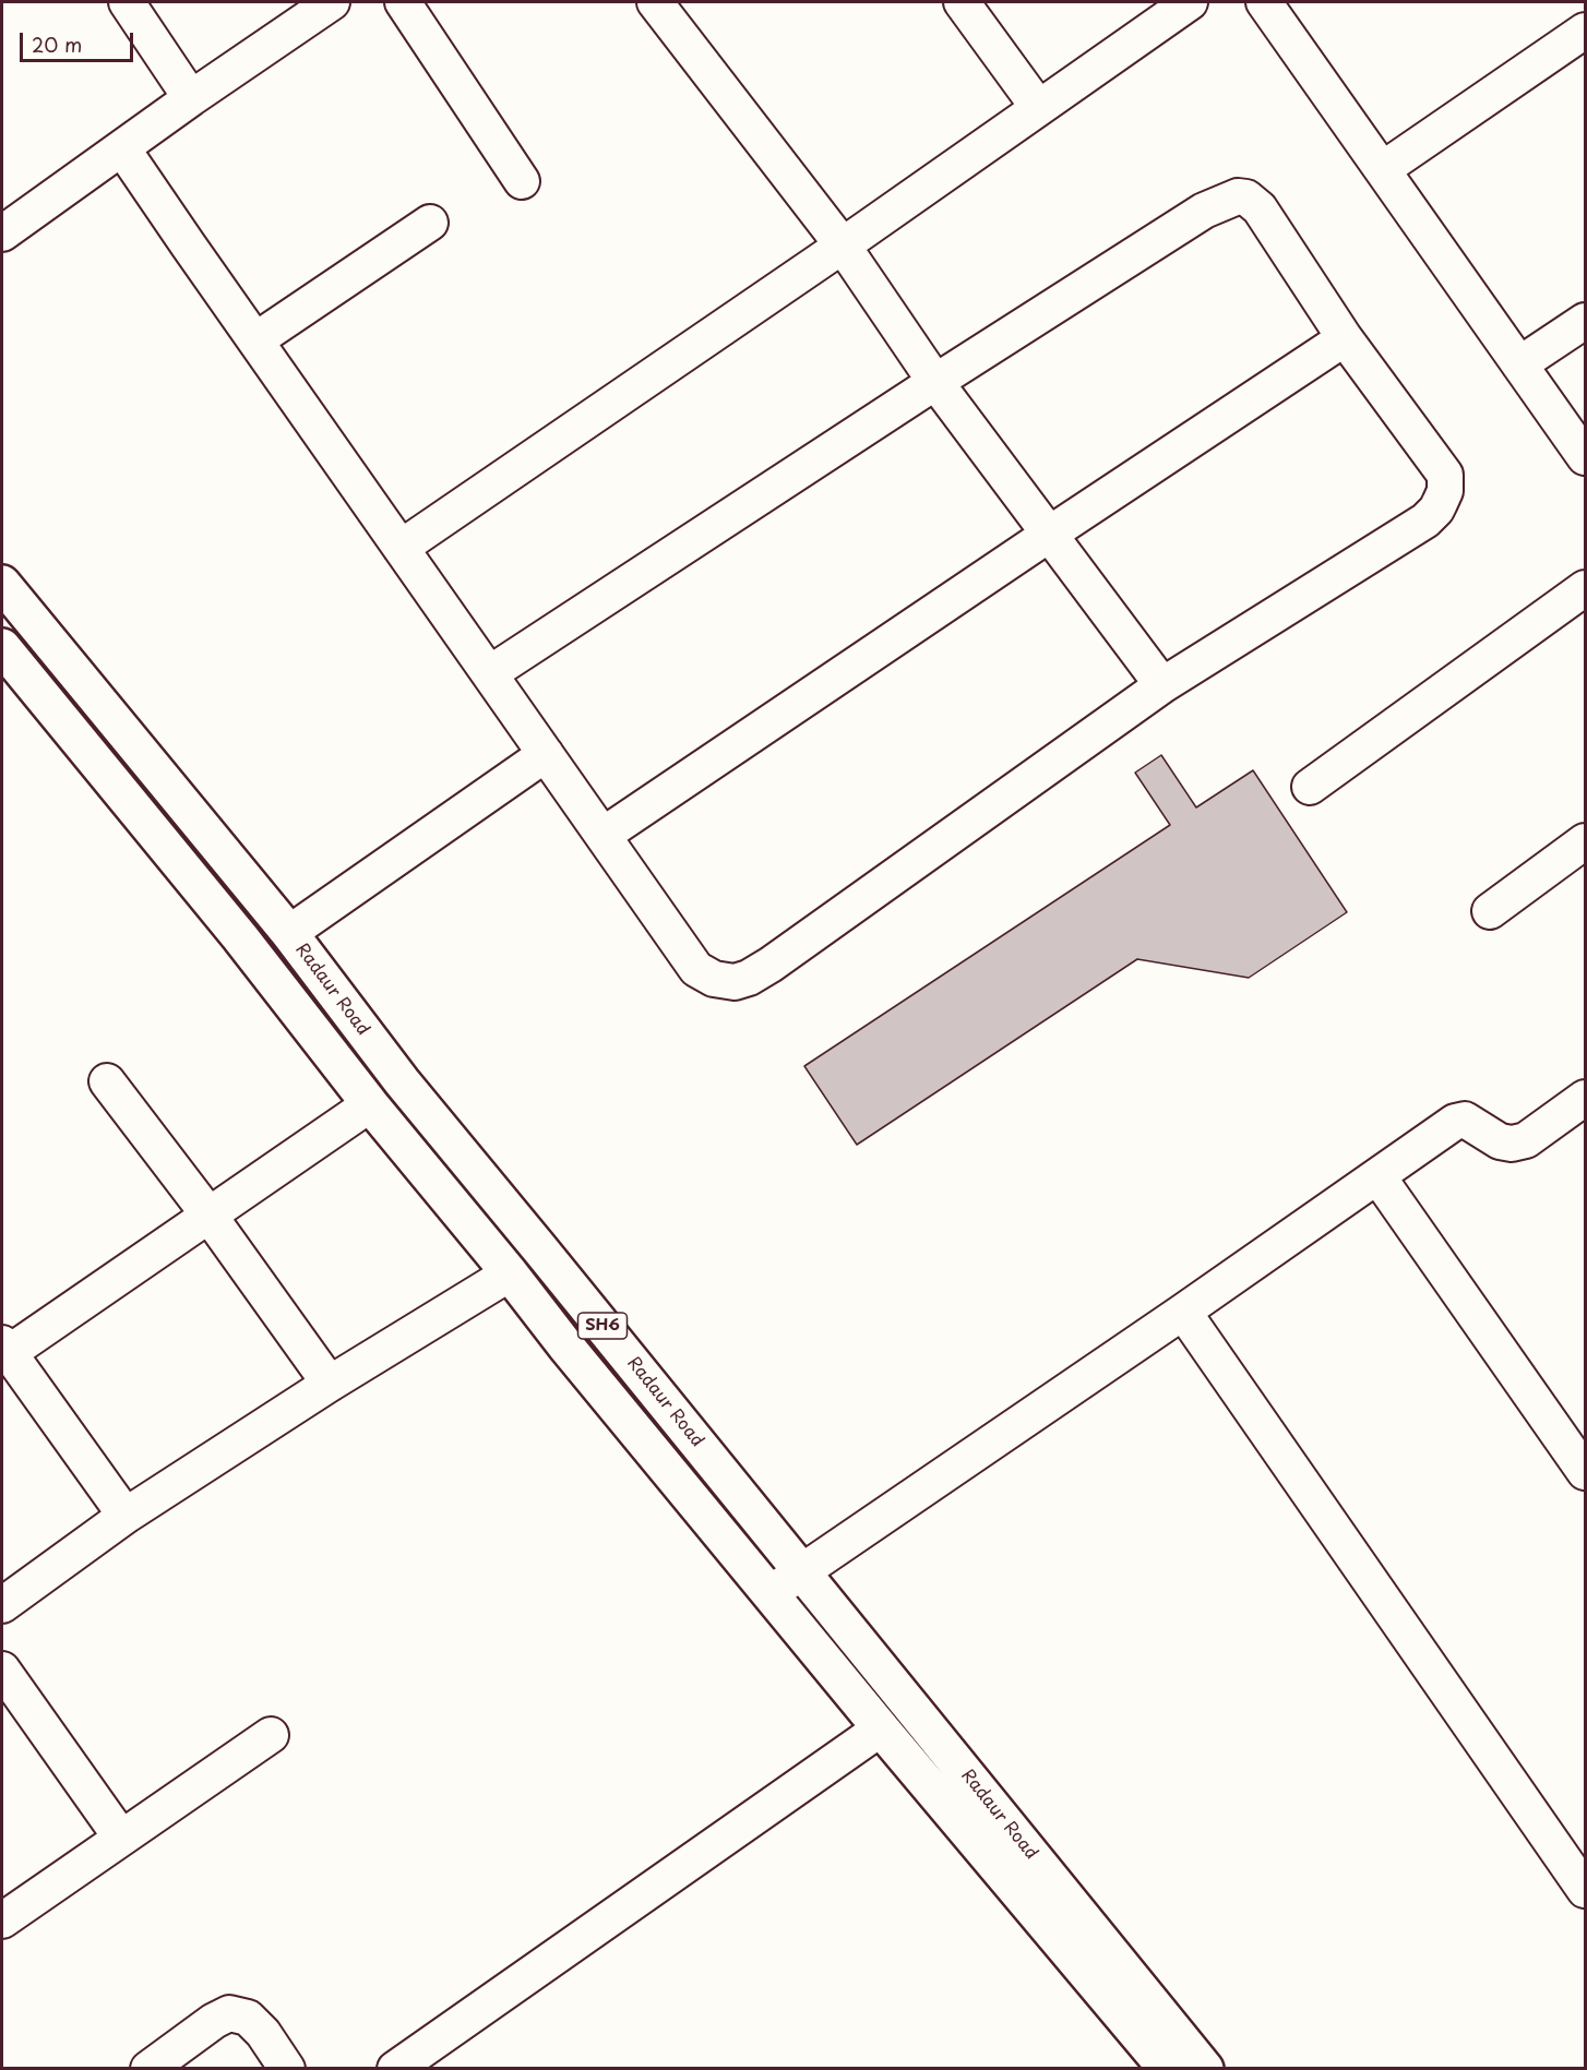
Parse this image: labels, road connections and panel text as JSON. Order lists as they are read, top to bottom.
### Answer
{
  "streets": {
    "main road": ["Radaur Road", "SH6"]
  },
  "scale_bar": "20 m"
}
